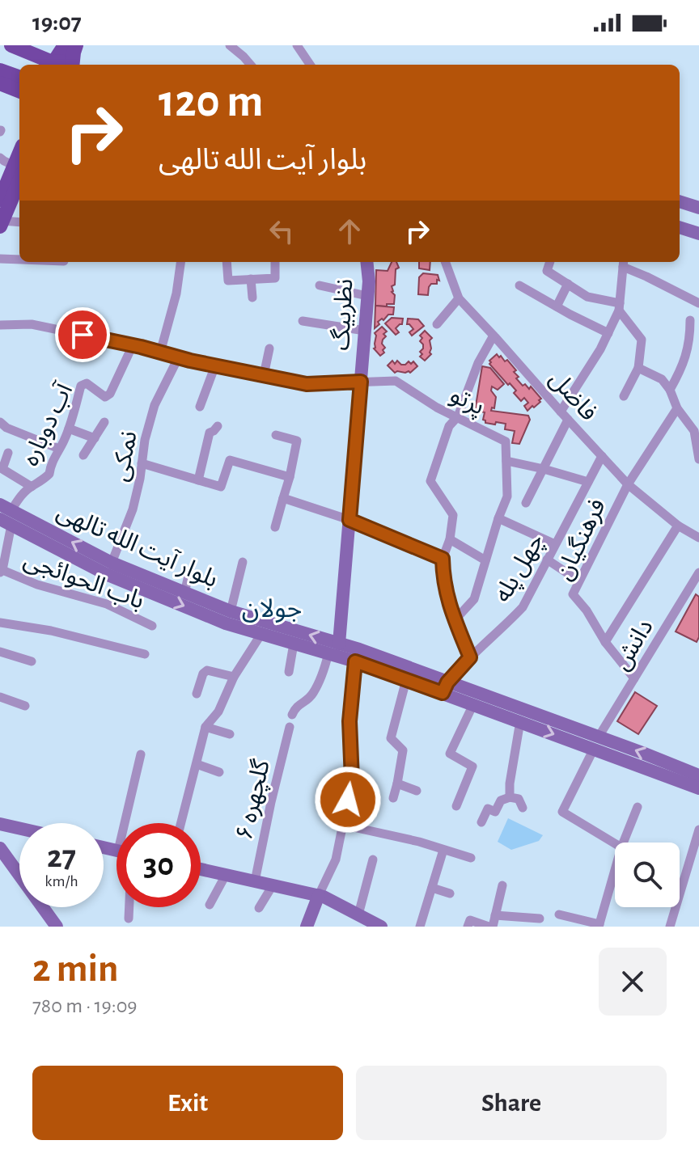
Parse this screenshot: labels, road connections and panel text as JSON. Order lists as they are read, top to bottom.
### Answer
{
  "streets": {
    "main road": ["نظربیگ", "بلوار آیت الله تالهی"],
    "street": [
      "فاضل",
      "پرتو",
      "آب دوباره",
      "نمکی",
      "فرهنگیان",
      "چهل پله",
      "باب الحوائجی",
      "دانش",
      "گلچهره ۶"
    ]
  },
  "crossings": [
    ["نظربیگ", "پرتو"],
    ["نظربیگ", "بلوار آیت الله تالهی"],
    ["فاضل", "فرهنگیان"],
    ["فاضل", "چهل پله"],
    ["پرتو", "آب دوباره"],
    ["پرتو", "نمکی"],
    ["آب دوباره", "بلوار آیت الله تالهی"],
    ["نمکی", "بلوار آیت الله تالهی"],
    ["بلوار آیت الله تالهی", "چهل پله"],
    ["بلوار آیت الله تالهی", "دانش"]
  ],
  "districts": ["جولان"],
  "page": {
    "status": "19:07",
    "turn": ["120 m", "بلوار آیت الله تالهی"],
    "speed": "27 km/h",
    "limit": "30",
    "heading": ["2 min", "780 m · 19:09"],
    "buttons": ["Exit", "Share"]
  }
}
